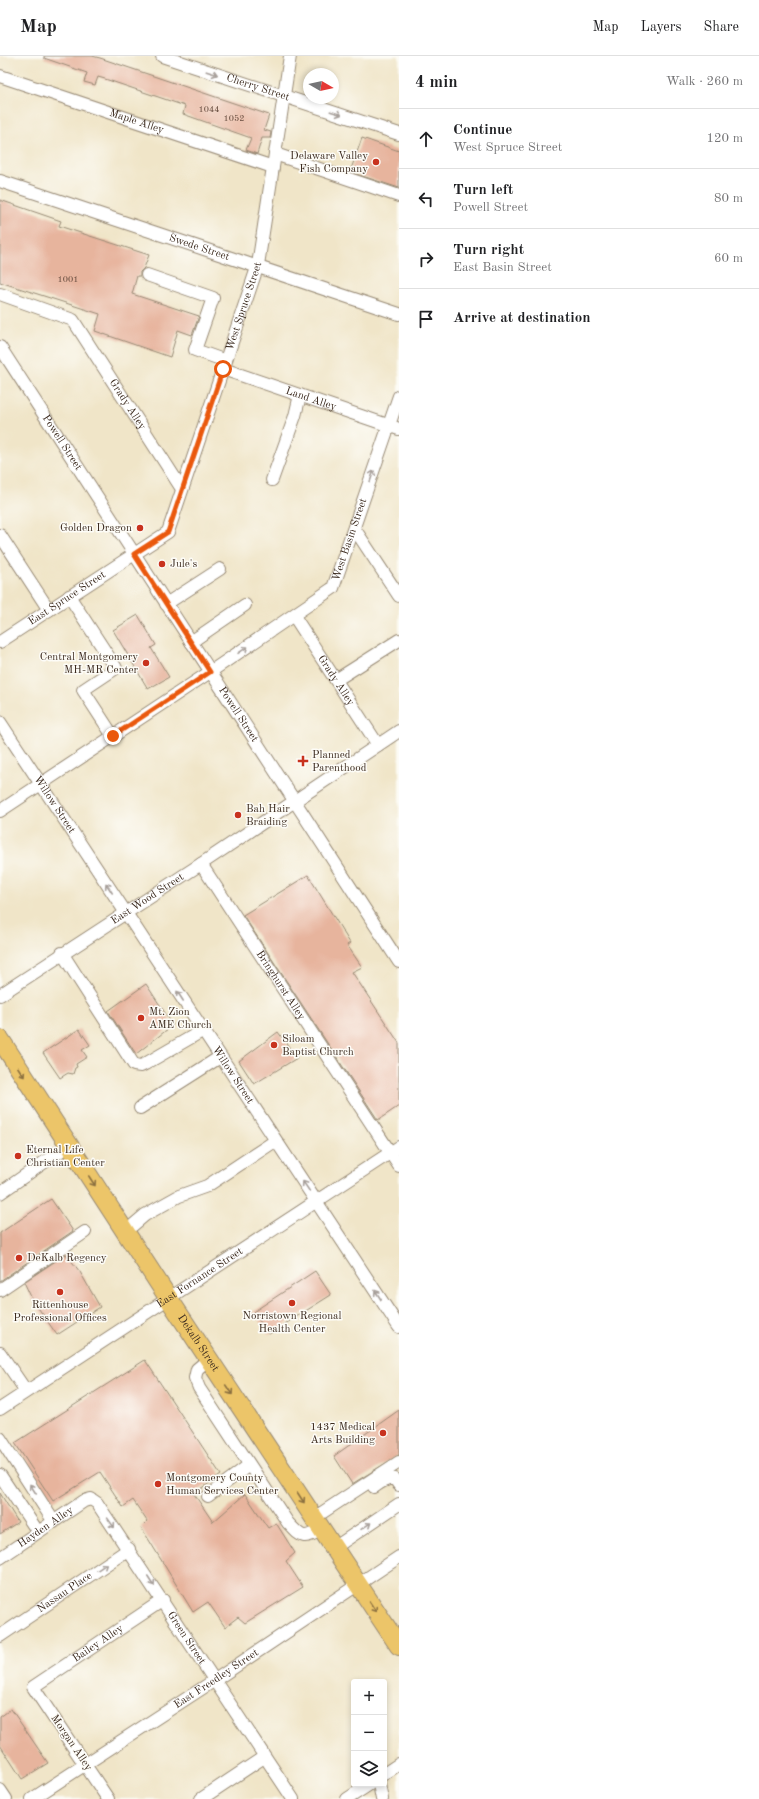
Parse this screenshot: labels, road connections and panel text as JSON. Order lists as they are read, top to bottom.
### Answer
{
  "streets": {
    "highway": ["Dekalb Street"],
    "street": [
      "Cherry Street",
      "Maple Alley",
      "Swede Street",
      "West Spruce Street",
      "Land Alley",
      "Grady Alley",
      "Powell Street",
      "West Basin Street",
      "East Spruce Street",
      "Willow Street",
      "East Wood Street",
      "Bringhurst Alley",
      "East Fornance Street",
      "Hayden Alley",
      "Nassau Place",
      "Green Street",
      "Bailey Alley",
      "East Freedley Street",
      "Morgan Alley"
    ]
  },
  "crossings": [
    ["Cherry Street", "West Spruce Street"],
    ["Maple Alley", "West Spruce Street"],
    ["Swede Street", "West Spruce Street"],
    ["West Spruce Street", "Land Alley"],
    ["West Spruce Street", "Grady Alley"],
    ["West Spruce Street", "Powell Street"],
    ["West Spruce Street", "East Spruce Street"],
    ["Land Alley", "West Basin Street"],
    ["Grady Alley", "West Basin Street"],
    ["Grady Alley", "East Wood Street"],
    ["Powell Street", "West Basin Street"],
    ["Powell Street", "East Spruce Street"],
    ["Powell Street", "East Wood Street"],
    ["West Basin Street", "Willow Street"],
    ["Willow Street", "East Wood Street"],
    ["Willow Street", "East Fornance Street"],
    ["East Wood Street", "Bringhurst Alley"],
    ["Bringhurst Alley", "East Fornance Street"],
    ["East Fornance Street", "Dekalb Street"],
    ["Dekalb Street", "East Freedley Street"],
    ["Hayden Alley", "Green Street"],
    ["Nassau Place", "Green Street"],
    ["Green Street", "Bailey Alley"],
    ["Green Street", "East Freedley Street"],
    ["Bailey Alley", "Morgan Alley"],
    ["East Freedley Street", "Morgan Alley"]
  ],
  "one_way": ["Willow Street", "Dekalb Street", "Nassau Place"],
  "places": {
    "other": [
      "Delaware Valley Fish Company",
      "Golden Dragon",
      "Jule's",
      "Central Montgomery MH-MR Center",
      "Bah Hair Braiding",
      "Mt. Zion AME Church",
      "Siloam Baptist Church",
      "Eternal Life Christian Center",
      "DeKalb Regency",
      "Rittenhouse Professional Offices",
      "Norristown Regional Health Center",
      "1437 Medical Arts Building",
      "Montgomery County Human Services Center"
    ],
    "health": ["Planned Parenthood"]
  },
  "house_numbers": ["1044", "1052", "1001"],
  "north": "right",
  "page": {
    "header": "Map",
    "nav": ["Map", "Layers", "Share"],
    "heading": ["4 min", "Walk · 260 m"],
    "list": [
      ["Continue", "West Spruce Street", "120 m"],
      ["Turn left", "Powell Street", "80 m"],
      ["Turn right", "East Basin Street", "60 m"],
      "Arrive at destination"
    ],
    "map_buttons": ["+", "−"]
  }
}
